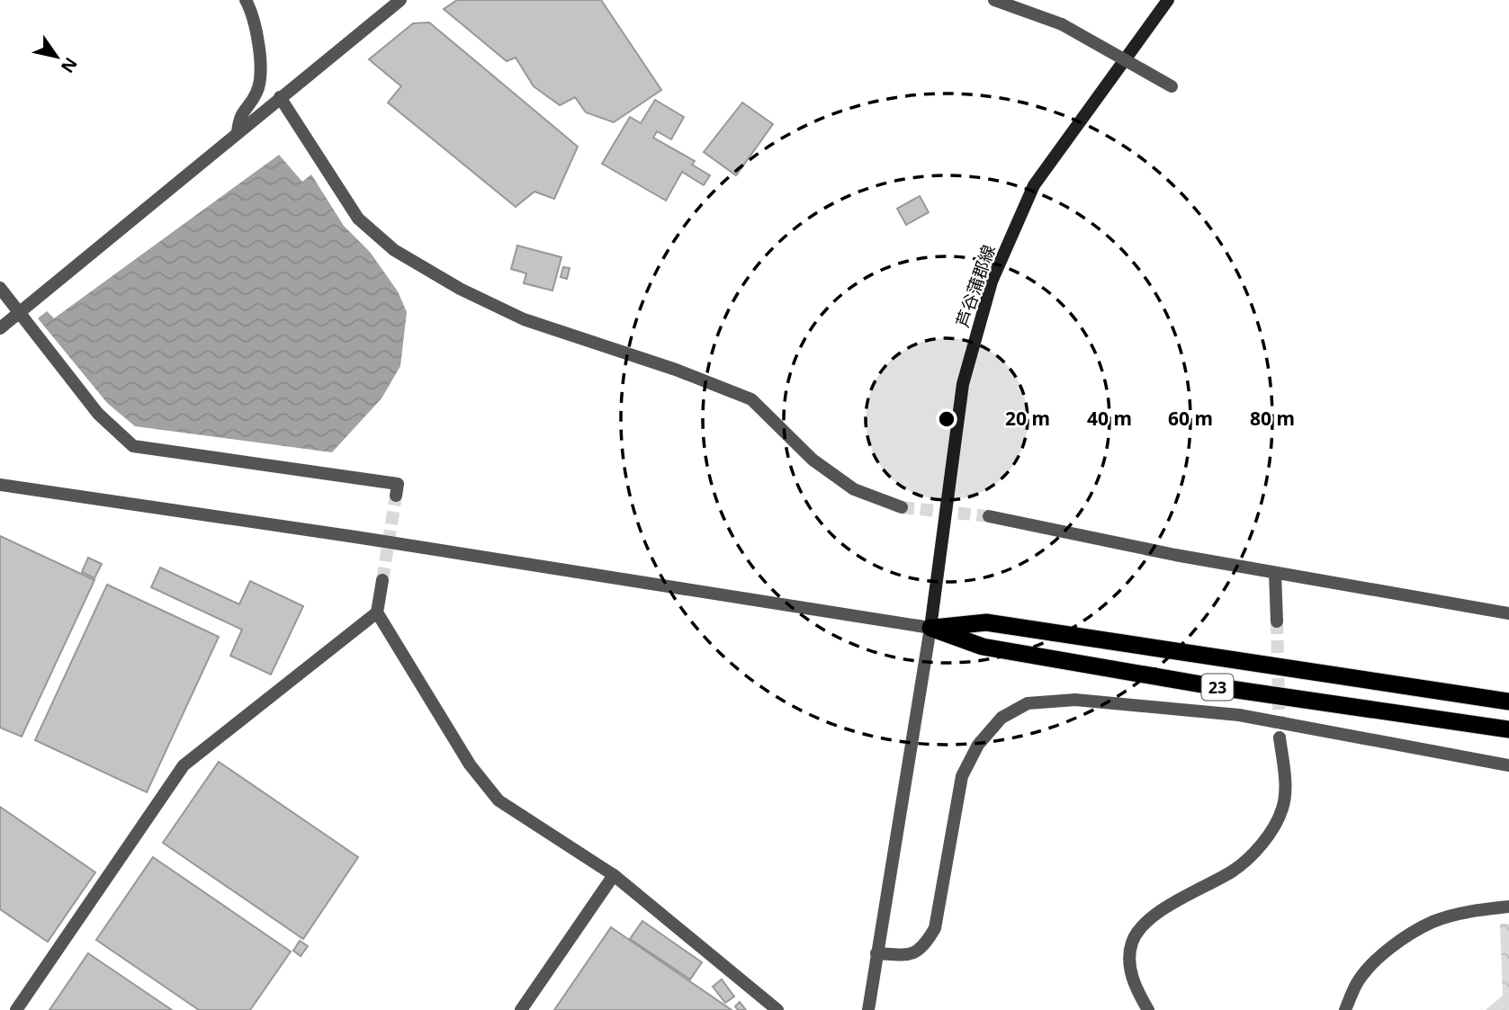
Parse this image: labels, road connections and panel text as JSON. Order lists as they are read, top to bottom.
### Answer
{
  "streets": {
    "highway": ["23"],
    "main road": ["芦谷蒲郡線"]
  },
  "crossings": [
    ["芦谷蒲郡線", "23"]
  ],
  "north": "bottom right",
  "rings": [
    "20 m",
    "40 m",
    "60 m",
    "80 m"
  ]
}
